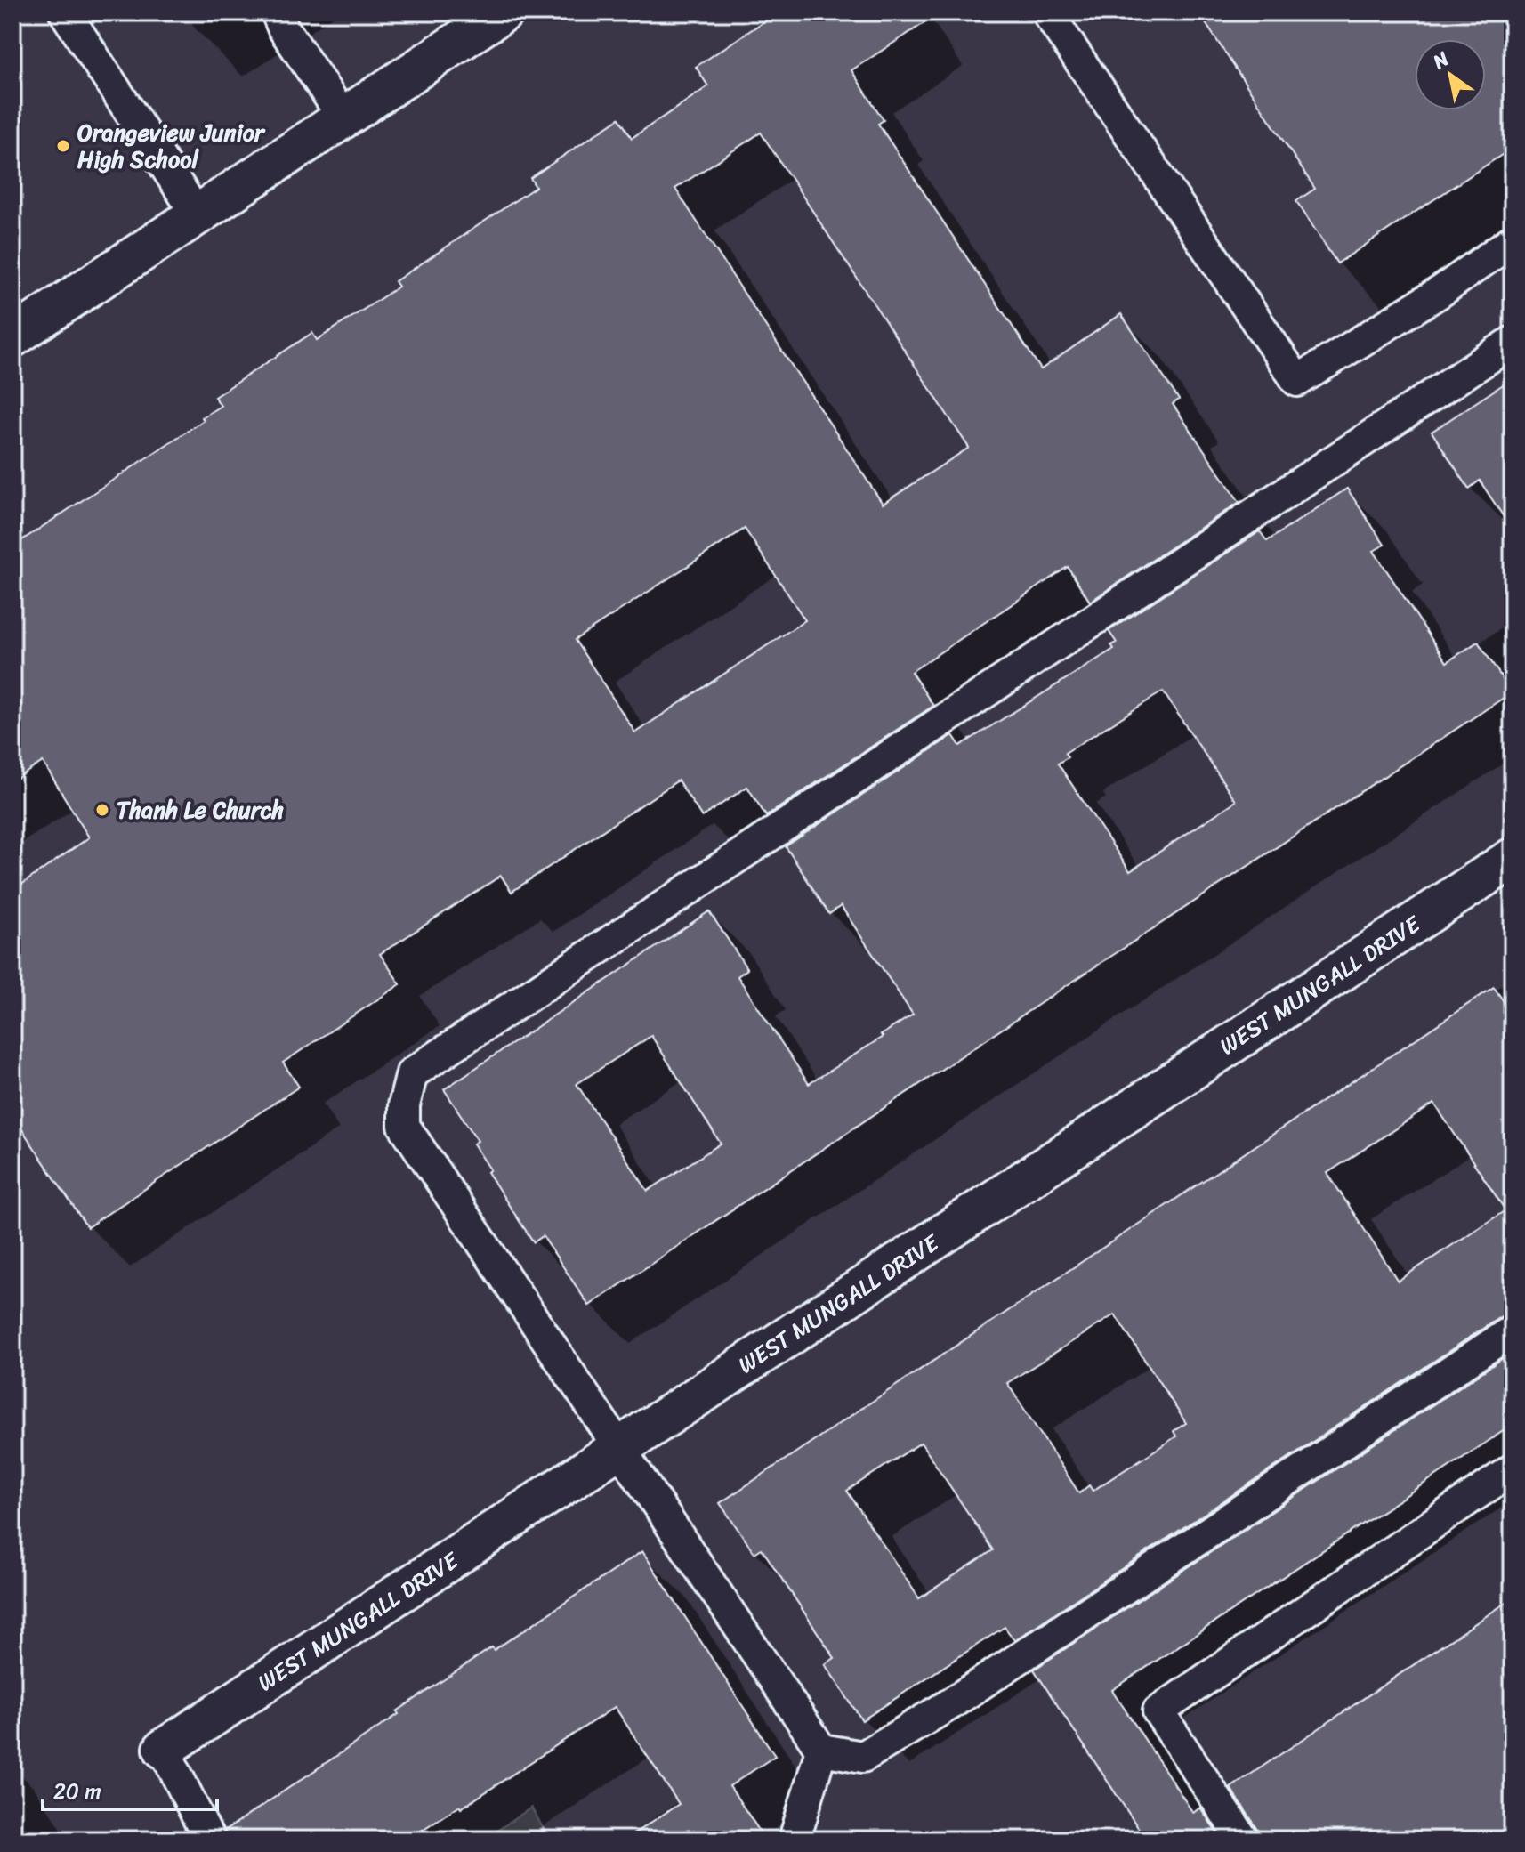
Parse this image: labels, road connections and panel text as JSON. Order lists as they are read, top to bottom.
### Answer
{
  "streets": {
    "street": ["WEST MUNGALL DRIVE"]
  },
  "places": ["Orangeview Junior High School", "Thanh Le Church"],
  "scale_bar": "20 m",
  "north": "top left"
}
